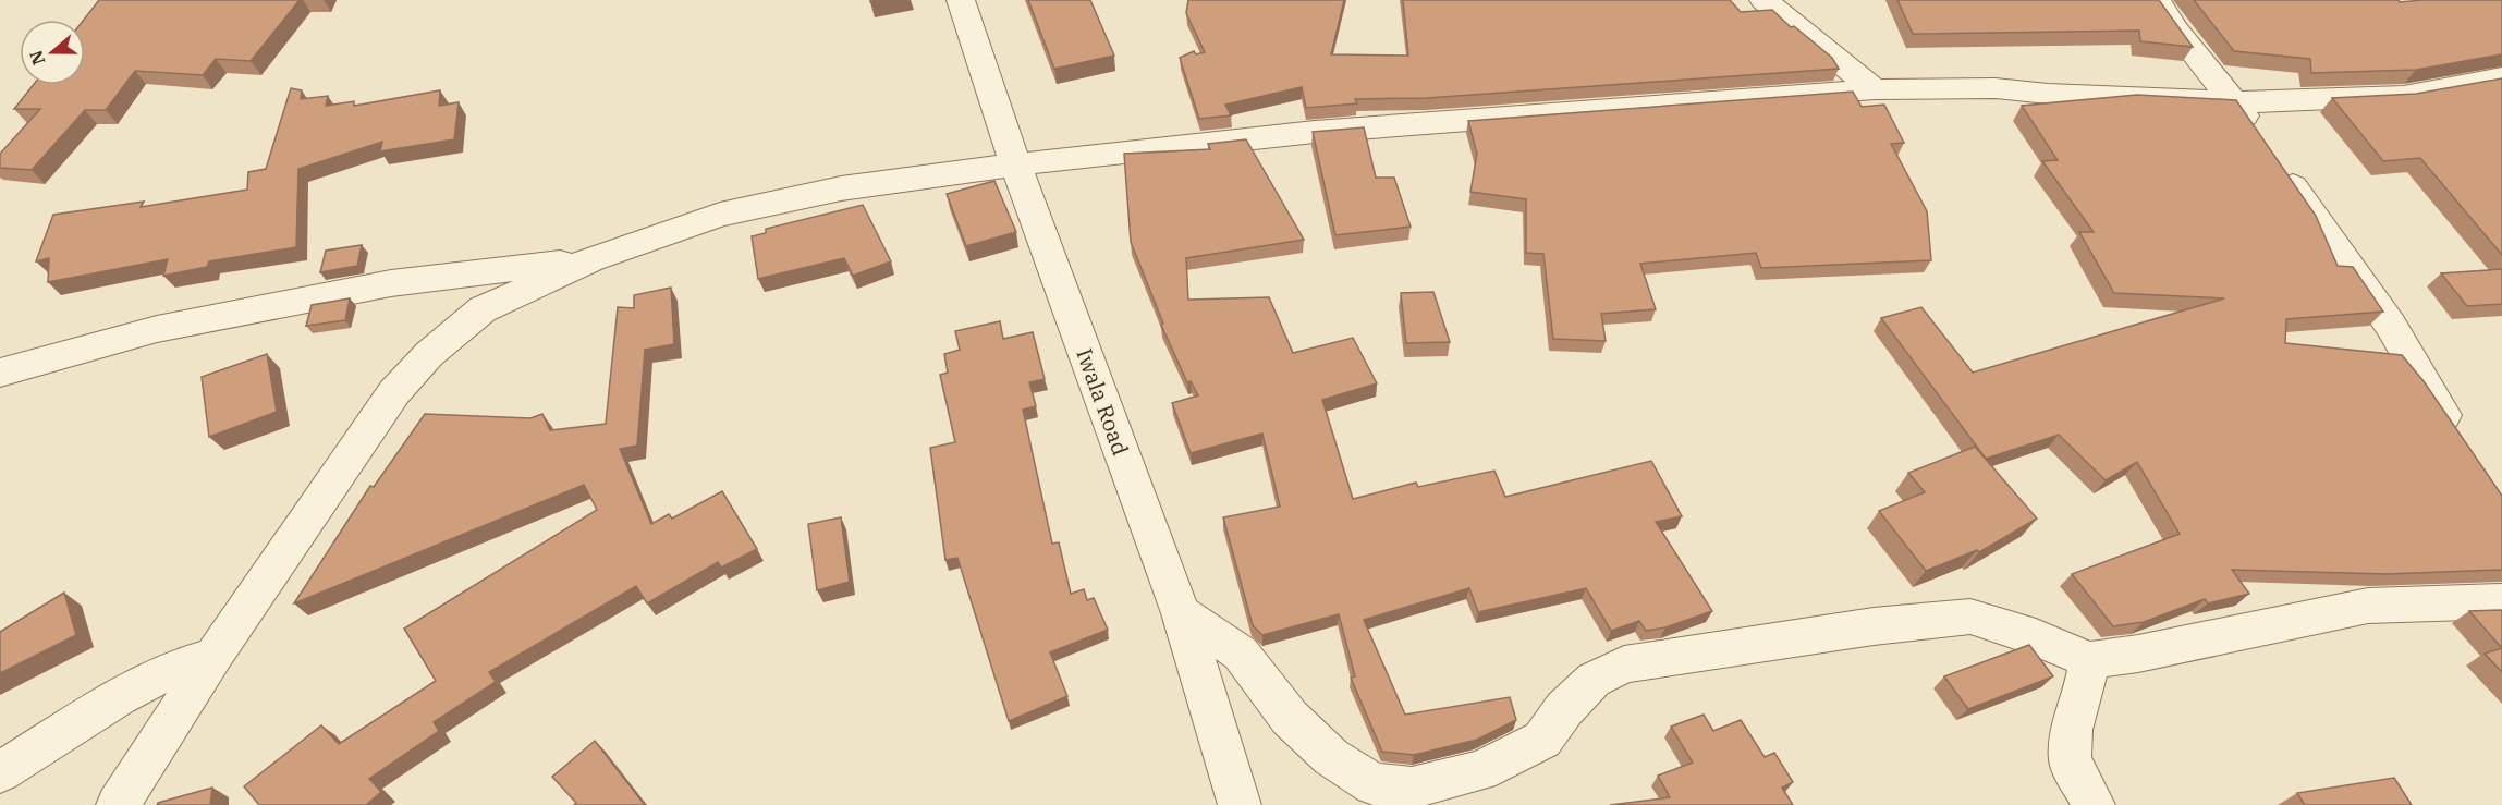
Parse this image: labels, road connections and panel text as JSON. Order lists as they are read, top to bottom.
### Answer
{
  "streets": {
    "street": ["Iwala Road"]
  },
  "north": "left"
}
